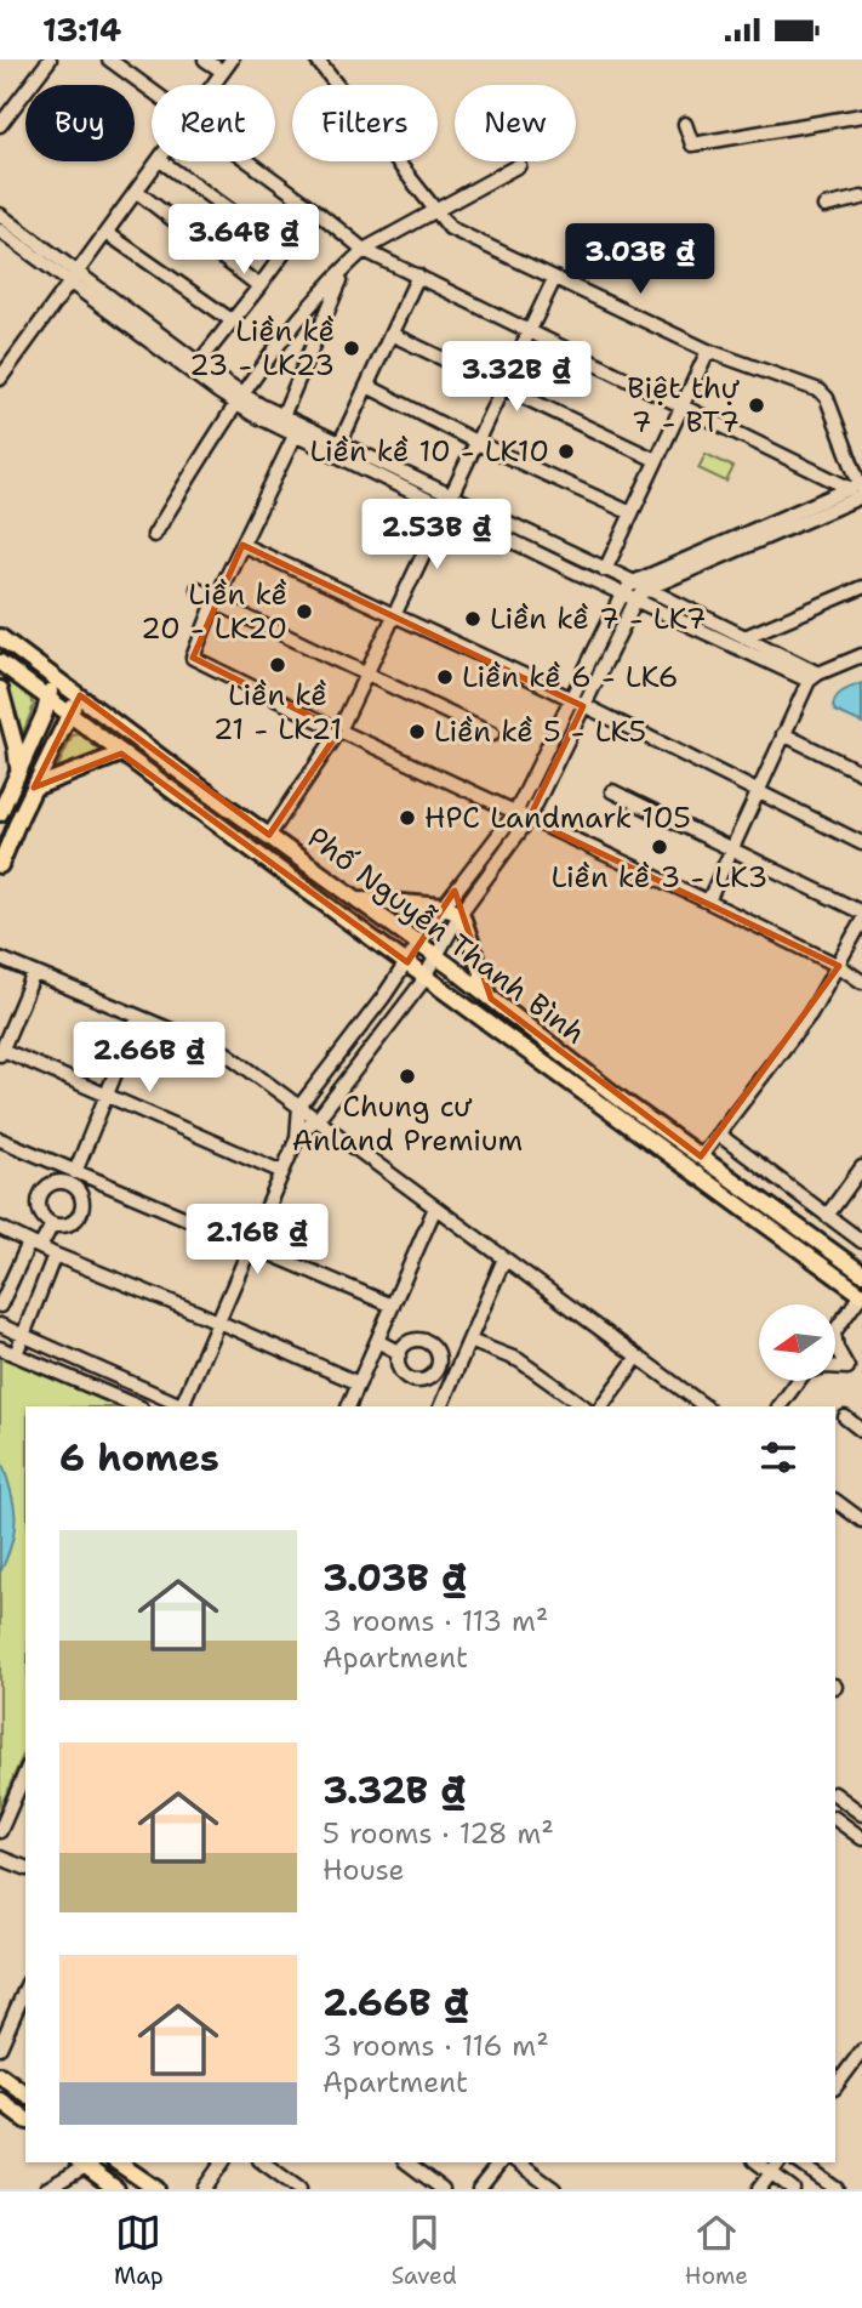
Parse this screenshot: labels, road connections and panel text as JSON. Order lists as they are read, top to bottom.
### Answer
{
  "streets": {
    "main road": ["Phố Nguyễn Thanh Bình"]
  },
  "places": [
    "Liền kề 23 - LK23",
    "Biệt thự 7 - BT7",
    "Liền kề 10 - LK10",
    "Liền kề 20 - LK20",
    "Liền kề 7 - LK7",
    "Liền kề 21 - LK21",
    "Liền kề 6 - LK6",
    "Liền kề 5 - LK5",
    "HPC Landmark 105",
    "Liền kề 3 - LK3",
    "Chung cư Anland Premium"
  ],
  "north": "left",
  "page": {
    "status": "13:14",
    "chip": [
      "Buy",
      "Rent",
      "Filters",
      "New"
    ],
    "price": [
      "3.64B ₫",
      "3.03B ₫",
      "3.32B ₫",
      "2.53B ₫",
      "2.66B ₫",
      "2.16B ₫"
    ],
    "heading": "6 homes",
    "list": [
      {
        "name": "3.03B ₫",
        "note": "3 rooms · 113 m² · Apartment"
      },
      {
        "name": "3.32B ₫",
        "note": "5 rooms · 128 m² · House"
      },
      {
        "name": "2.66B ₫",
        "note": "3 rooms · 116 m² · Apartment"
      }
    ],
    "tabs": ["Map", "Saved", "Home"]
  }
}
